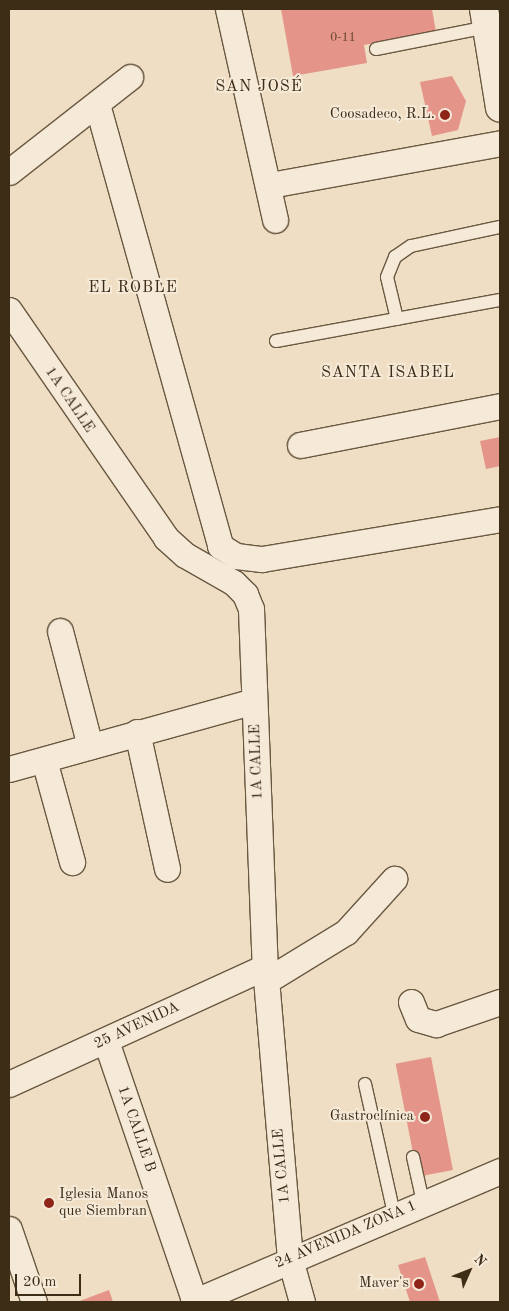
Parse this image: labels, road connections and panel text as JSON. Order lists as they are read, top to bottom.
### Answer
{
  "streets": {
    "street": [
      "1A CALLE",
      "25 AVENIDA",
      "1A CALLE B",
      "24 AVENIDA ZONA 1"
    ]
  },
  "crossings": [
    ["1A CALLE", "25 AVENIDA"],
    ["1A CALLE", "24 AVENIDA ZONA 1"],
    ["25 AVENIDA", "1A CALLE B"],
    ["1A CALLE B", "24 AVENIDA ZONA 1"]
  ],
  "districts": ["SAN JOSÉ", "EL ROBLE", "SANTA ISABEL"],
  "places": [
    "Coosadeco, R.L.",
    "Gastroclínica",
    "Iglesia Manos que Siembran",
    "Maver's"
  ],
  "house_numbers": ["0-11"],
  "scale_bar": "20 m",
  "north": "top right"
}
